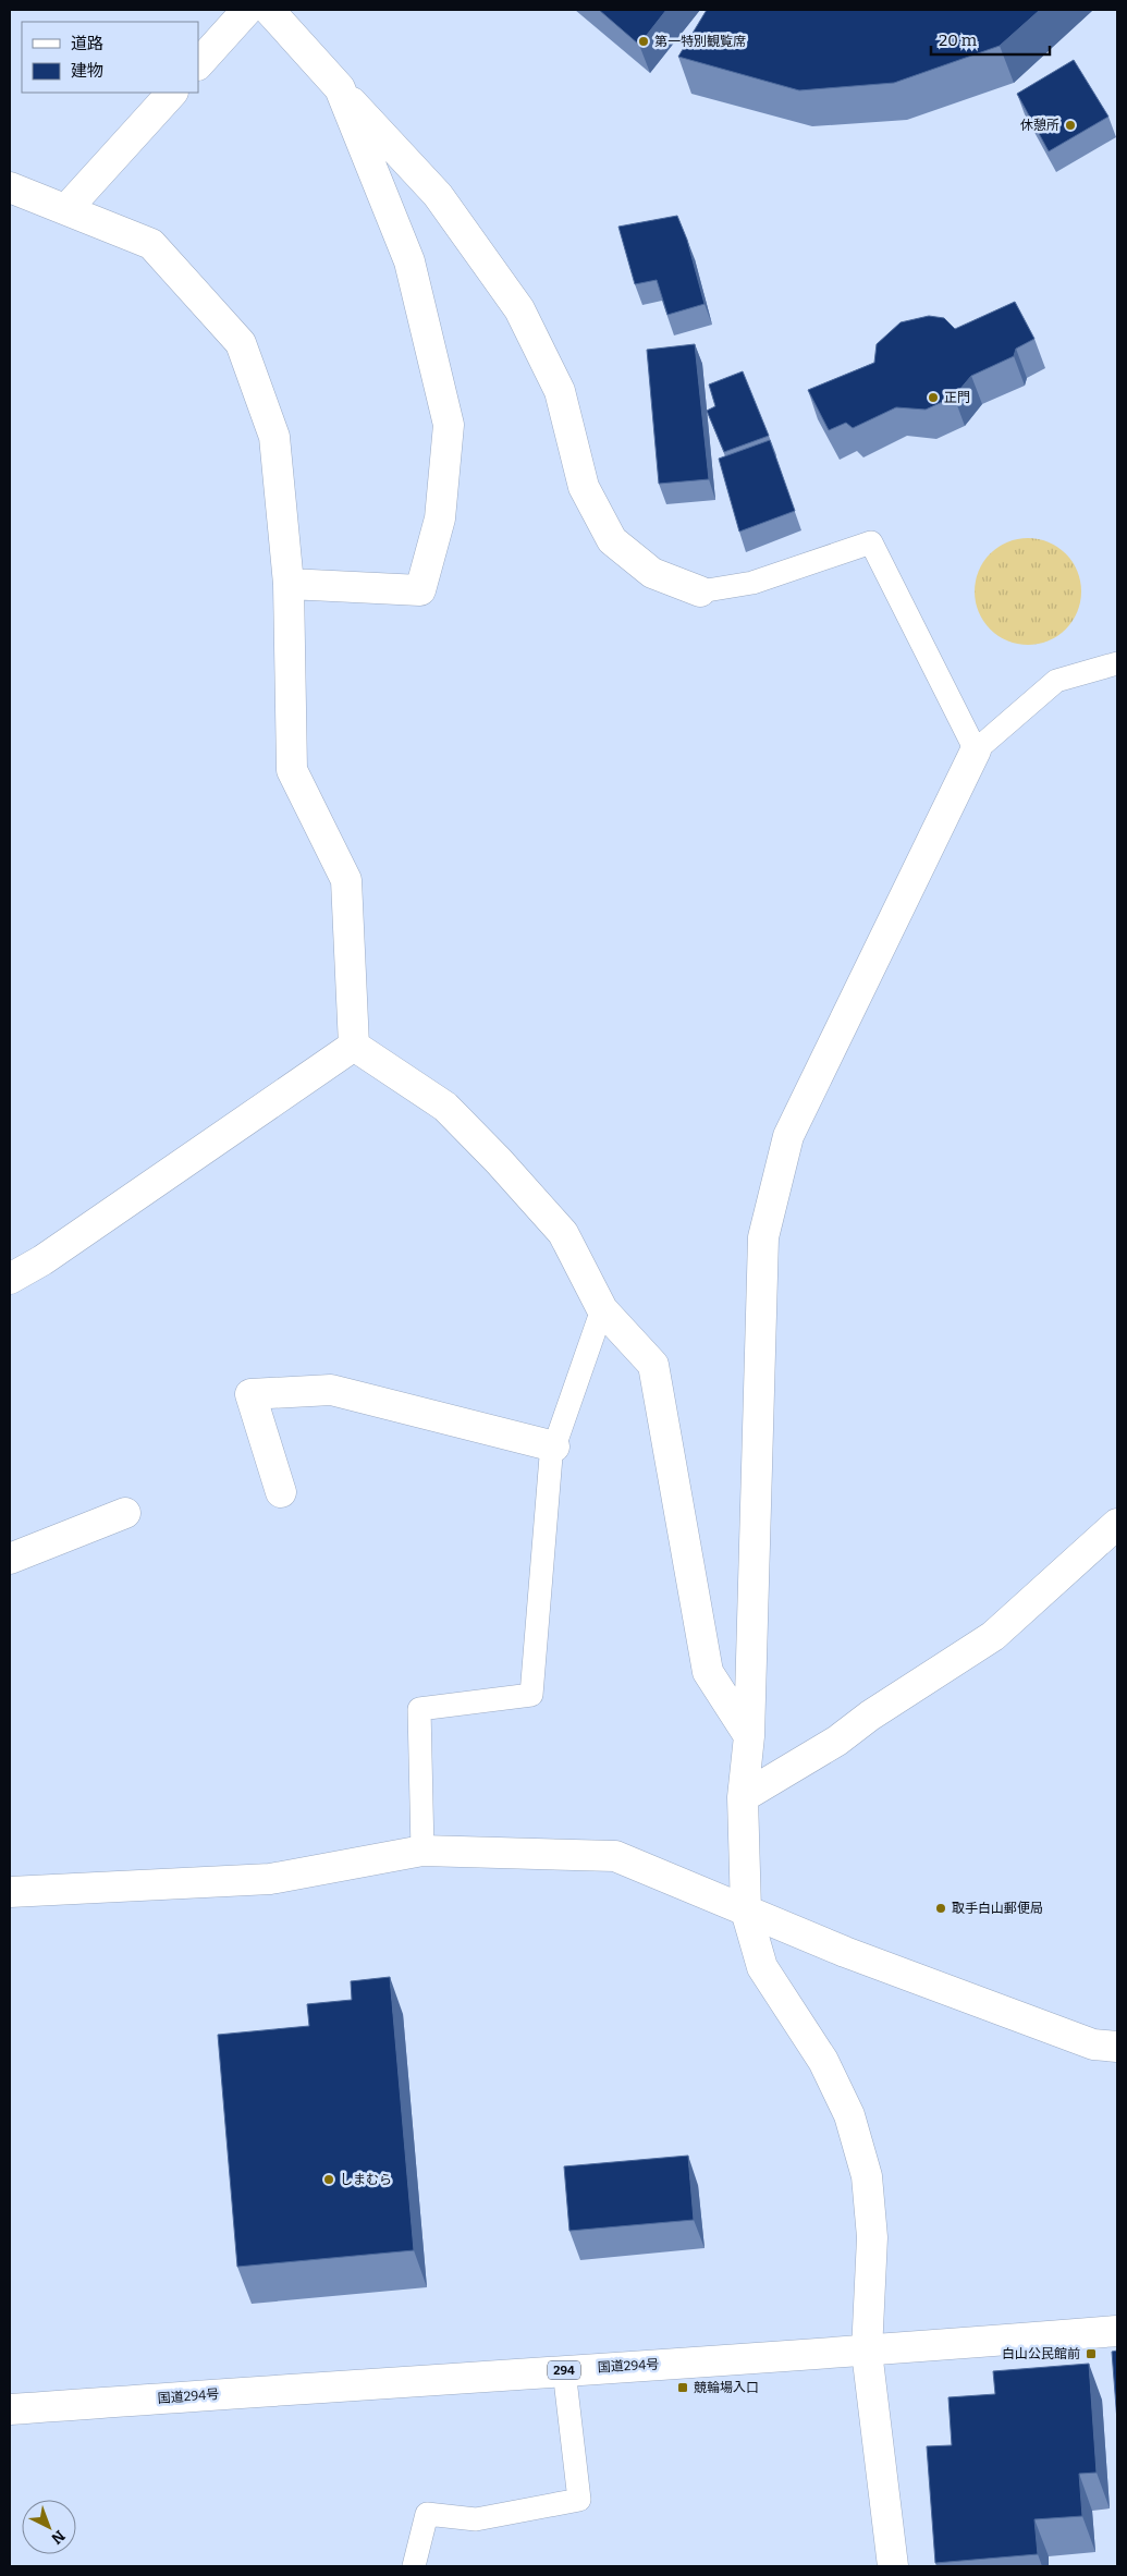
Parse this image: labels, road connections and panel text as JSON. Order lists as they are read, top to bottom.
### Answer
{
  "streets": {
    "main road": ["国道294号", "294"]
  },
  "places": {
    "other": [
      "第一特別観覧席",
      "休憩所",
      "正門",
      "取手白山郵便局",
      "しまむら"
    ],
    "transit": ["白山公民館前", "競輪場入口"]
  },
  "legend": ["道路", "建物"],
  "scale_bar": "20 m",
  "north": "bottom right"
}
